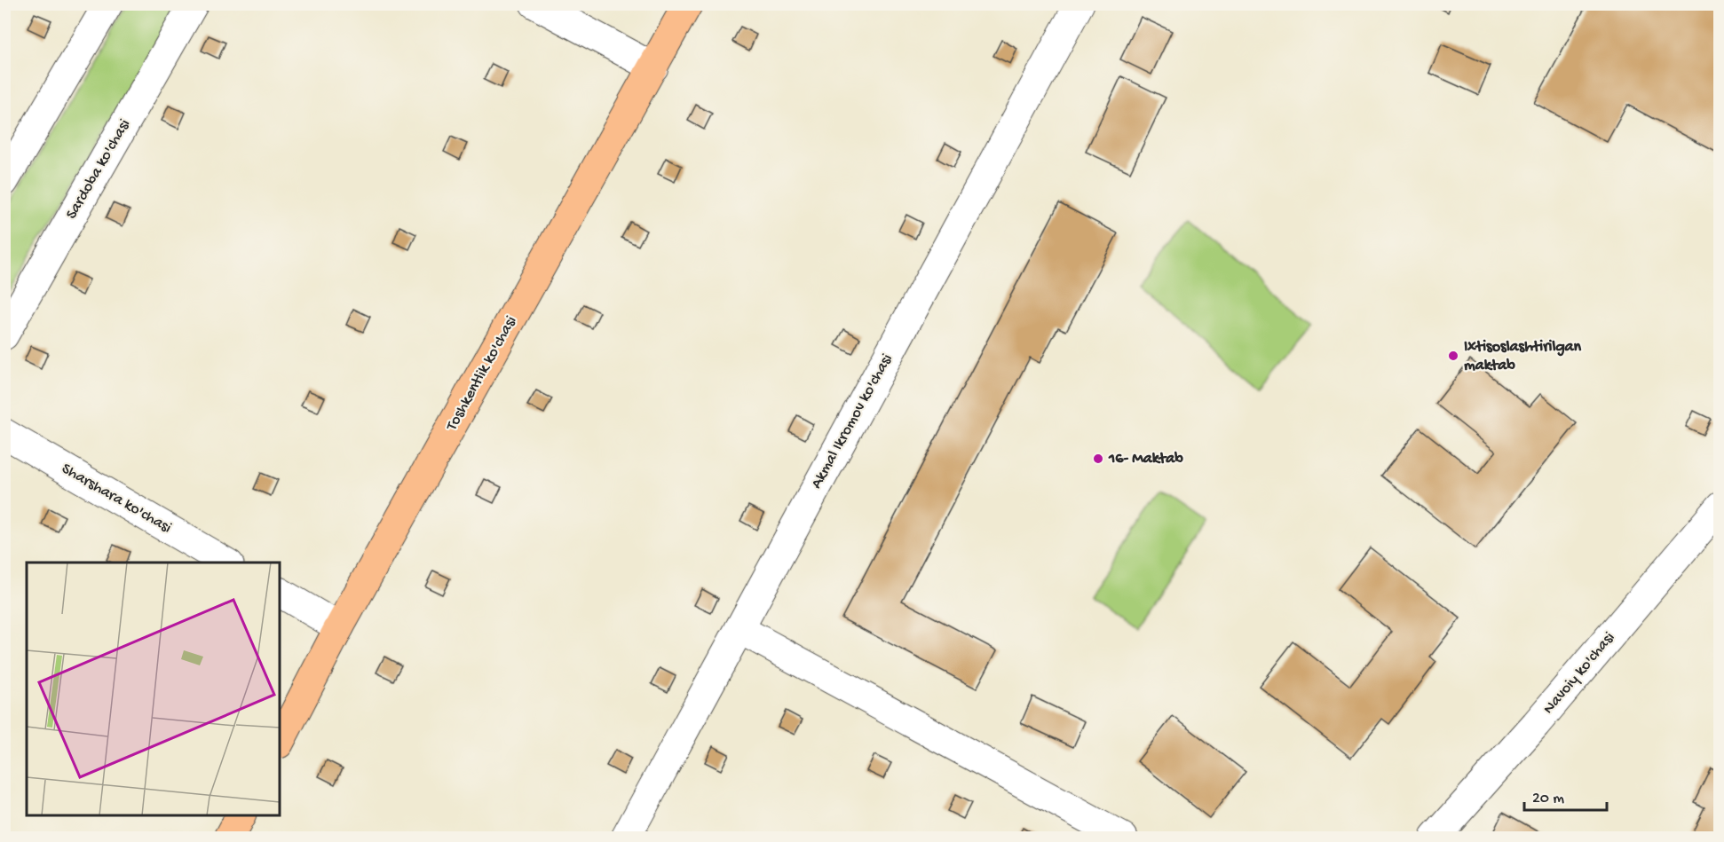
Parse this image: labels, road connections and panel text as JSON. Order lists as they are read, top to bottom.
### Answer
{
  "streets": {
    "main road": ["Toshkentlik ko'chasi"],
    "street": [
      "Sardoba ko'chasi",
      "Akmal Ikromov ko'chasi",
      "Sharshara ko'chasi",
      "Navoiy ko'chasi"
    ]
  },
  "places": ["Ixtisoslashtirilgan maktab", "16- Maktab"],
  "scale_bar": "20 m"
}
